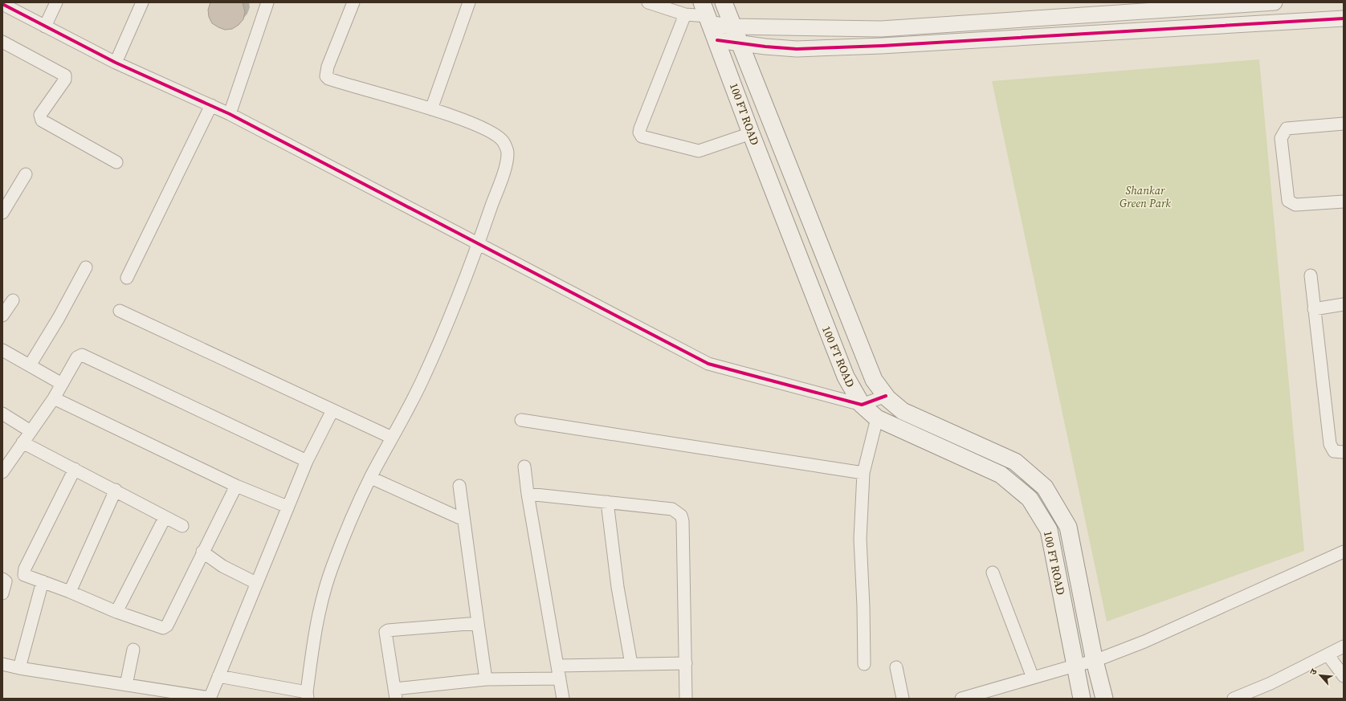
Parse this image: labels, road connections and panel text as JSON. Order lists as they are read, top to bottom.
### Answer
{
  "streets": {
    "main road": ["100 FT ROAD"]
  },
  "parks": ["Shankar Green Park"],
  "north": "top left"
}
